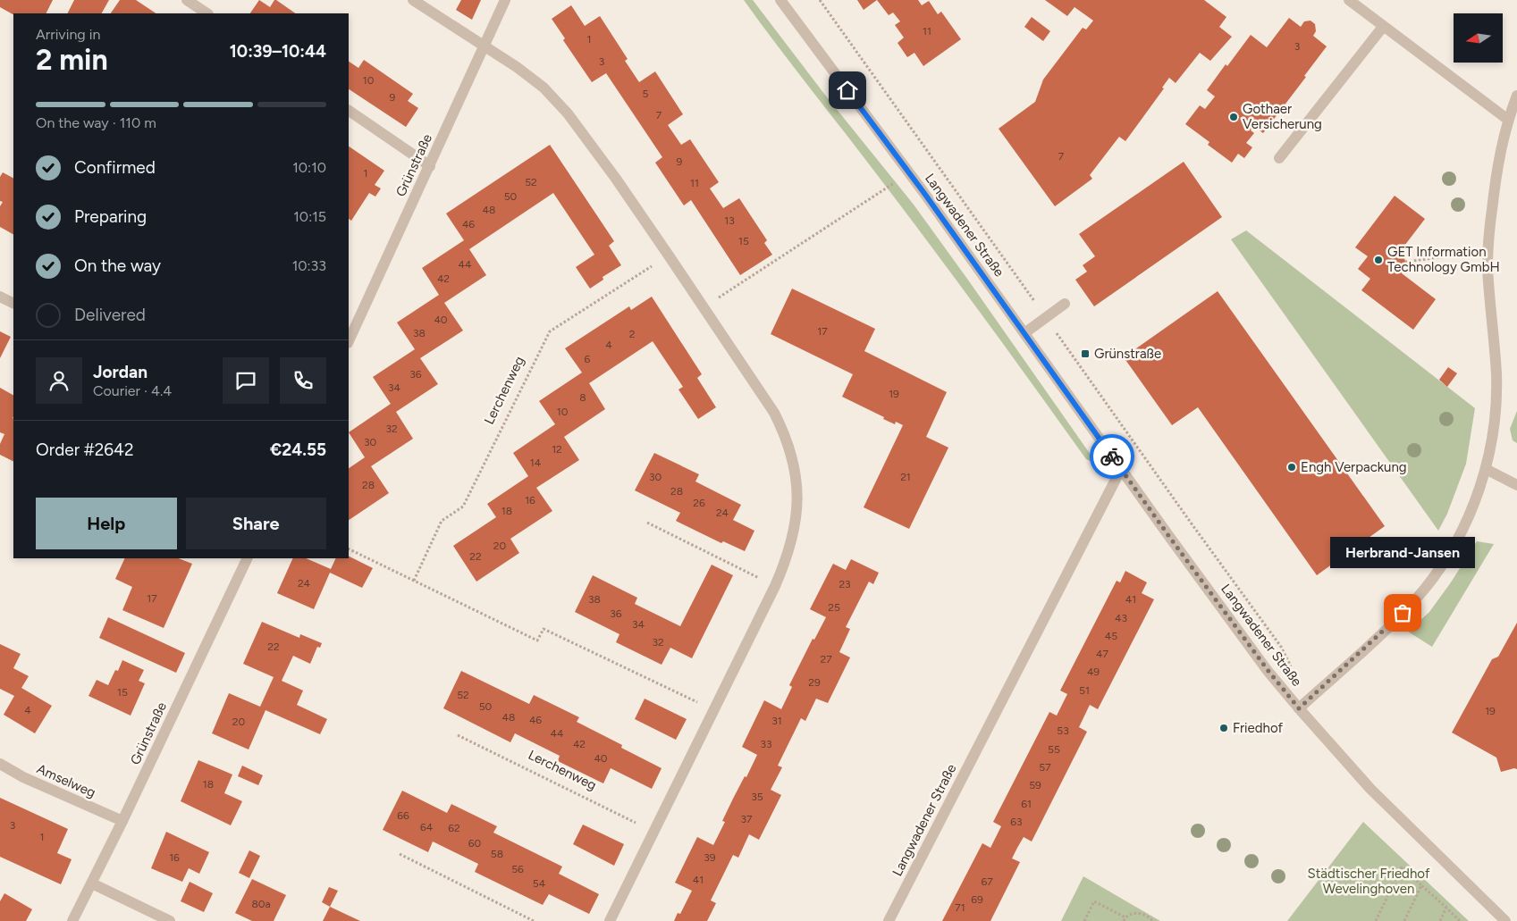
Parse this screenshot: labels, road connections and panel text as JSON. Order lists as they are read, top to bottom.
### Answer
{
  "streets": {
    "street": ["Grünstraße", "Langwadener Straße", "Amselweg"],
    "path": ["Lerchenweg"]
  },
  "crossings": [
    ["Grünstraße", "Amselweg"]
  ],
  "parks": ["Städtischer Friedhof Wevelinghoven"],
  "places": {
    "other": [
      "Gothaer Versicherung",
      "GET Information Technology GmbH",
      "Engh Verpackung",
      "Herbrand-Jansen",
      "Friedhof"
    ],
    "transit": ["Grünstraße"]
  },
  "house_numbers": [
    "11",
    "1",
    "3",
    "3",
    "10",
    "5",
    "9",
    "7",
    "7",
    "9",
    "1",
    "52",
    "11",
    "50",
    "48",
    "13",
    "46",
    "15",
    "44",
    "42",
    "40",
    "17",
    "38",
    "2",
    "4",
    "6",
    "36",
    "34",
    "19",
    "8",
    "10",
    "32",
    "30",
    "12",
    "14",
    "30",
    "21",
    "28",
    "28",
    "16",
    "26",
    "18",
    "24",
    "20",
    "22",
    "24",
    "23",
    "17",
    "38",
    "41",
    "25",
    "36",
    "43",
    "34",
    "45",
    "32",
    "22",
    "47",
    "27",
    "49",
    "29",
    "51",
    "15",
    "52",
    "50",
    "4",
    "19",
    "48",
    "46",
    "31",
    "20",
    "53",
    "44",
    "42",
    "33",
    "55",
    "40",
    "57",
    "18",
    "59",
    "35",
    "61",
    "66",
    "37",
    "63",
    "3",
    "64",
    "62",
    "1",
    "60",
    "58",
    "16",
    "39",
    "56",
    "41",
    "67",
    "54",
    "69",
    "80a",
    "71"
  ],
  "north": "left",
  "page": {
    "heading": ["2 min", "Arriving in", "10:39–10:44"],
    "panel": [
      "Jordan",
      "Courier · 4.4",
      "Order #2642",
      "€24.55"
    ],
    "bar": "On the way · 110 m",
    "list": [
      ["Confirmed", "10:10"],
      ["Preparing", "10:15"],
      ["On the way", "10:33"],
      "Delivered"
    ],
    "buttons": ["Help", "Share"],
    "bubble": "Herbrand-Jansen"
  }
}
